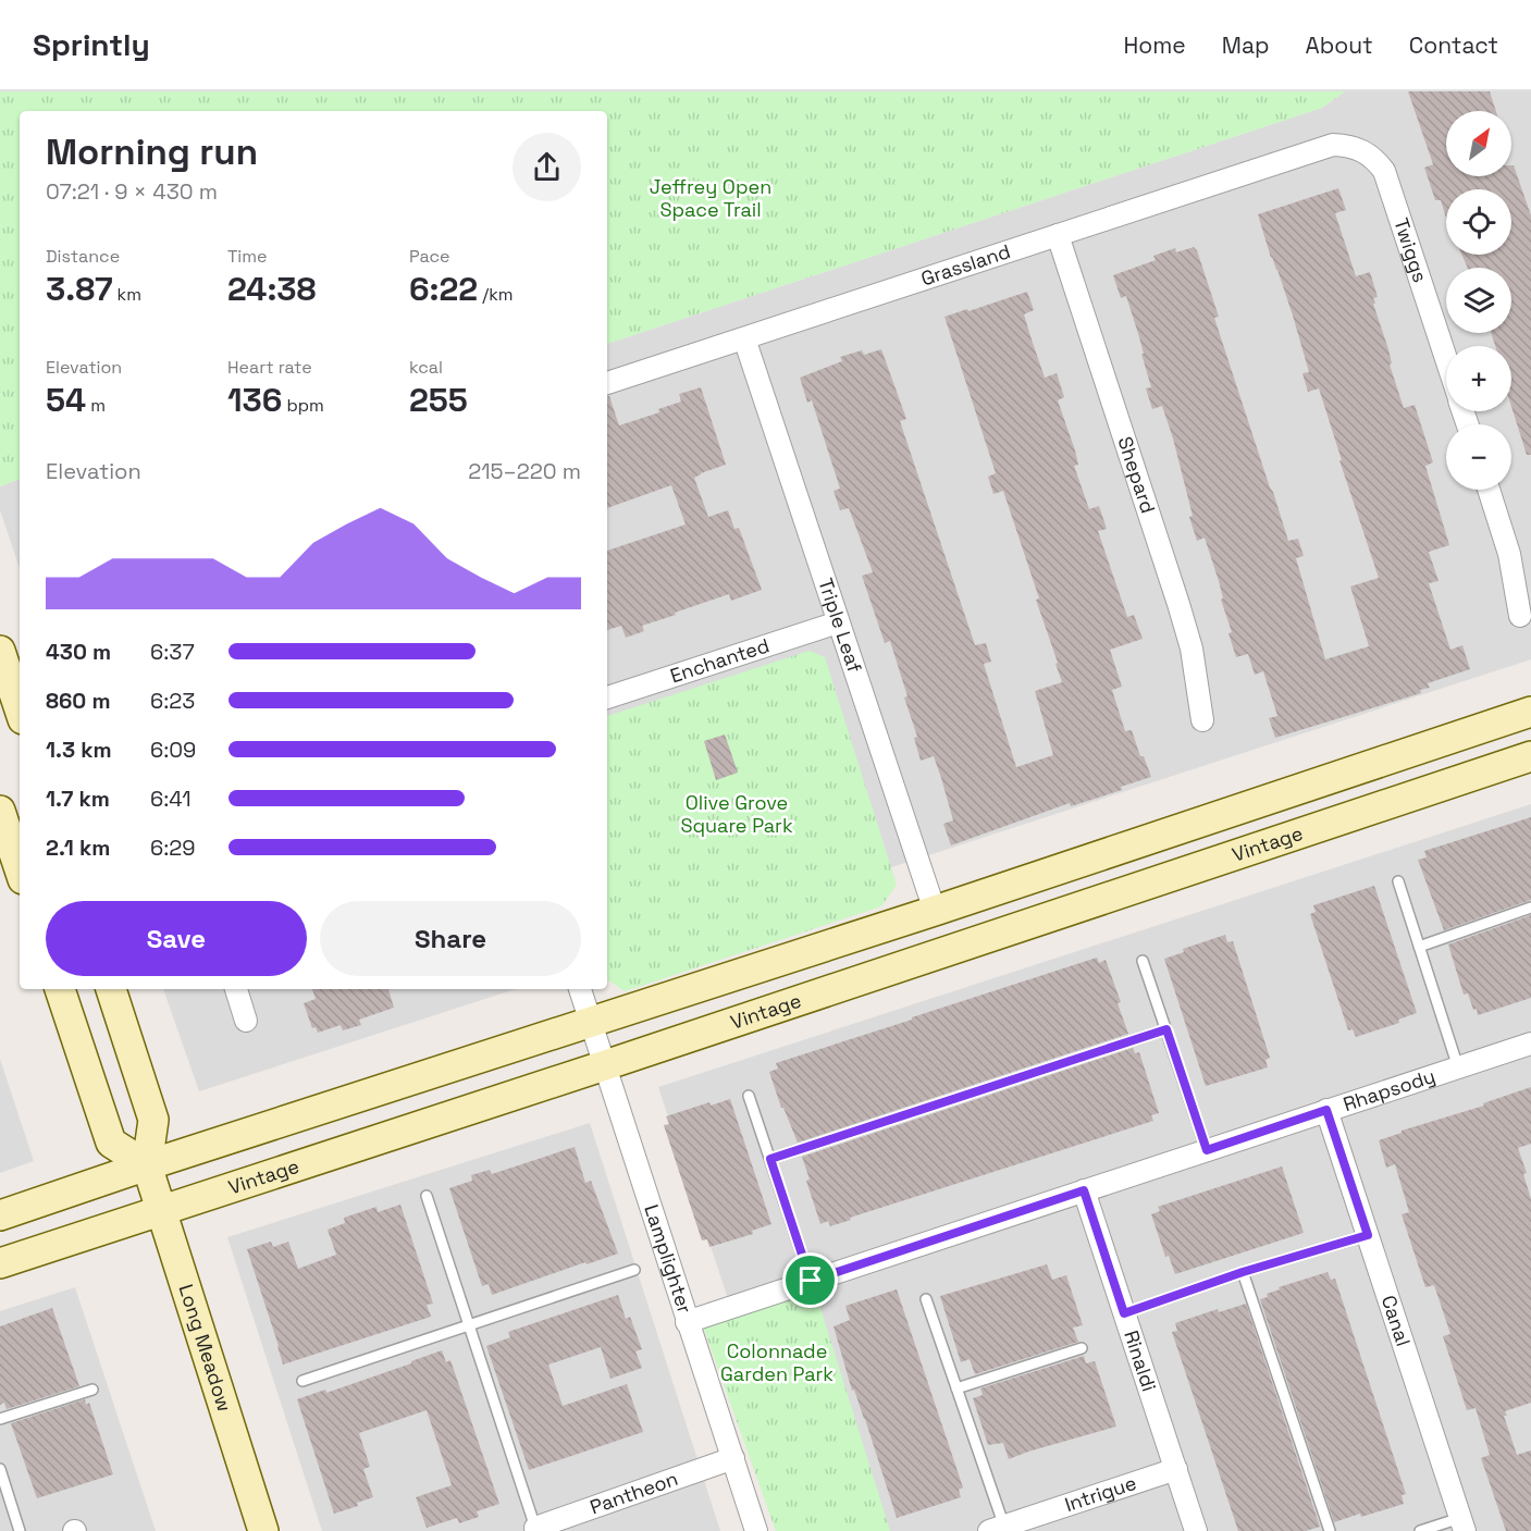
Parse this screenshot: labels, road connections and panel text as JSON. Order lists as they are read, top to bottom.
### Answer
{
  "streets": {
    "street": [
      "Twiggs",
      "Grassland",
      "Shepard",
      "Triple Leaf",
      "Enchanted",
      "Vintage",
      "Rhapsody",
      "Lamplighter",
      "Canal",
      "Long Meadow",
      "Rinaldi",
      "Pantheon",
      "Intrigue"
    ]
  },
  "crossings": [
    ["Twiggs", "Grassland"],
    ["Grassland", "Shepard"],
    ["Grassland", "Triple Leaf"],
    ["Triple Leaf", "Enchanted"],
    ["Vintage", "Lamplighter"],
    ["Vintage", "Long Meadow"],
    ["Rhapsody", "Lamplighter"],
    ["Rhapsody", "Canal"],
    ["Rhapsody", "Rinaldi"],
    ["Lamplighter", "Pantheon"],
    ["Rinaldi", "Intrigue"]
  ],
  "parks": ["Jeffrey Open Space Trail", "Olive Grove Square Park", "Colonnade Garden Park"],
  "north": "top right",
  "page": {
    "header": "Sprintly",
    "nav": [
      "Home",
      "Map",
      "About",
      "Contact"
    ],
    "map_buttons": ["+", "−"],
    "heading": ["Morning run", "07:21 · 9 × 430 m"],
    "stats": [
      ["Distance", "3.87 km"],
      ["Time", "24:38"],
      ["Pace", "6:22 /km"],
      ["Elevation", "54 m"],
      ["Heart rate", "136 bpm"],
      ["kcal", "255"]
    ],
    "chart": ["Elevation", "215–220 m"],
    "list": [
      {
        "name": "430 m",
        "note": "6:37"
      },
      {
        "name": "860 m",
        "note": "6:23"
      },
      {
        "name": "1.3 km",
        "note": "6:09"
      },
      {
        "name": "1.7 km",
        "note": "6:41"
      },
      {
        "name": "2.1 km",
        "note": "6:29"
      }
    ],
    "buttons": ["Save", "Share"]
  }
}
